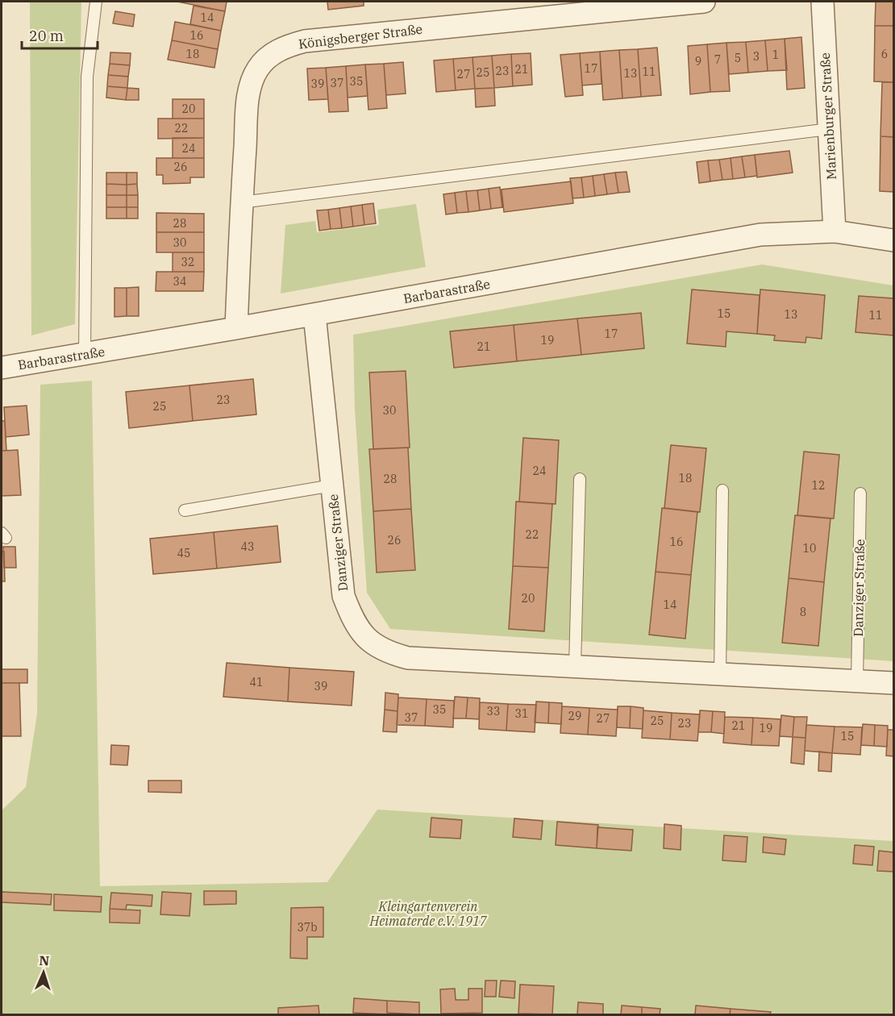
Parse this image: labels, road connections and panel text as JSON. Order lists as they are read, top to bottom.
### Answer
{
  "streets": {
    "street": [
      "Königsberger Straße",
      "Marienburger Straße",
      "Barbarastraße",
      "Danziger Straße"
    ]
  },
  "crossings": [
    ["Königsberger Straße", "Barbarastraße"],
    ["Marienburger Straße", "Barbarastraße"],
    ["Barbarastraße", "Danziger Straße"]
  ],
  "parks": ["Kleingartenverein Heimaterde e.V. 1917"],
  "house_numbers": [
    "14",
    "16",
    "18",
    "6",
    "1",
    "3",
    "5",
    "7",
    "9",
    "17",
    "21",
    "23",
    "11",
    "25",
    "13",
    "27",
    "35",
    "37",
    "39",
    "20",
    "22",
    "24",
    "26",
    "28",
    "30",
    "32",
    "34",
    "15",
    "13",
    "11",
    "17",
    "19",
    "21",
    "23",
    "25",
    "30",
    "24",
    "18",
    "28",
    "12",
    "22",
    "26",
    "16",
    "43",
    "10",
    "45",
    "20",
    "14",
    "8",
    "41",
    "39",
    "35",
    "33",
    "31",
    "29",
    "37",
    "27",
    "25",
    "23",
    "21",
    "19",
    "15",
    "37b"
  ],
  "scale_bar": "20 m",
  "north": "top"
}
